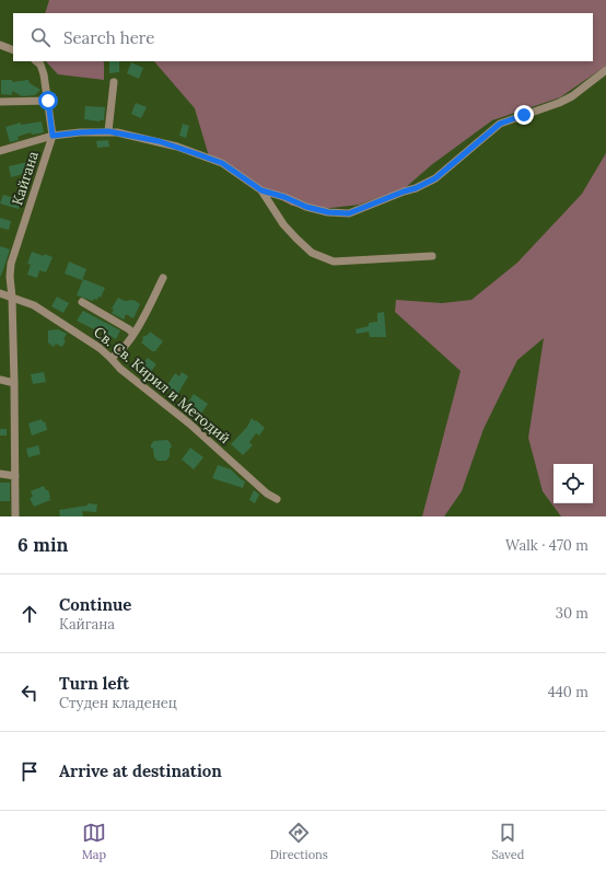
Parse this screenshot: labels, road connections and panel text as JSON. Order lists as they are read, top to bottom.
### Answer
{
  "streets": {
    "street": ["Кайгана", "Св. Св. Кирил и Методий"]
  },
  "crossings": [
    ["Кайгана", "Св. Св. Кирил и Методий"]
  ],
  "page": {
    "search": "Search here",
    "heading": ["6 min", "Walk · 470 m"],
    "list": [
      ["Continue", "Кайгана", "30 m"],
      ["Turn left", "Студен кладенец", "440 m"],
      "Arrive at destination"
    ],
    "nav": ["Map", "Directions", "Saved"]
  }
}
